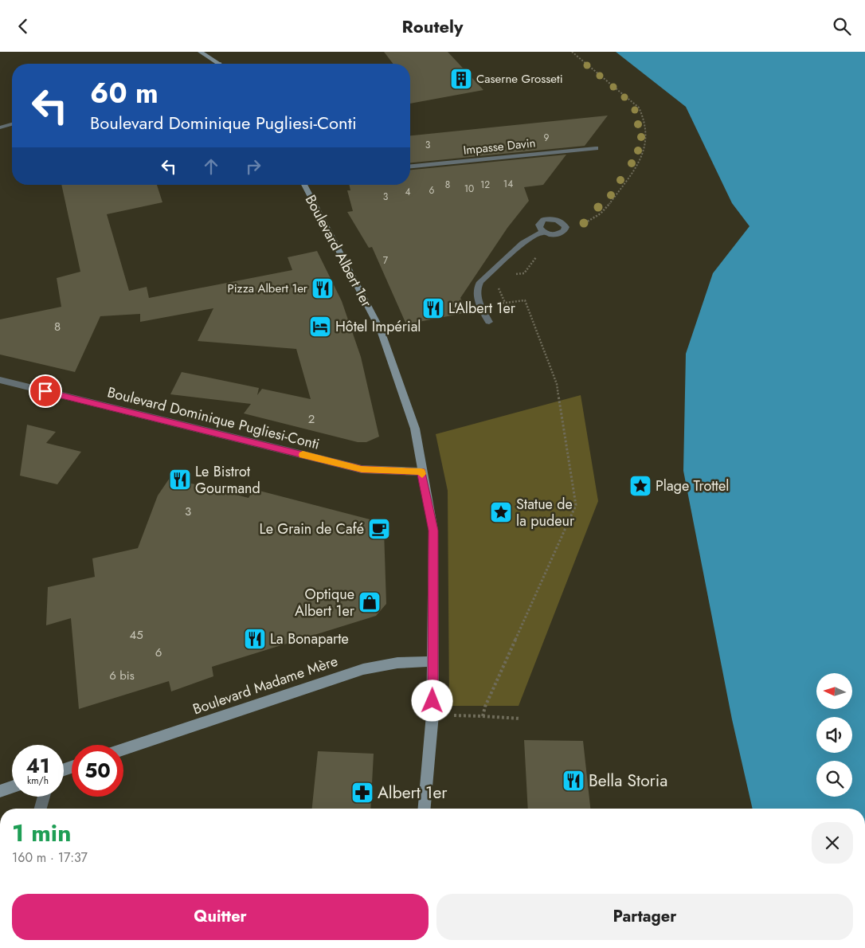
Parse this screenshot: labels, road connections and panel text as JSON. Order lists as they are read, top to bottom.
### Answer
{
  "streets": {
    "main road": ["Boulevard Albert 1er", "Boulevard Madame Mère"],
    "street": ["Impasse Davin", "Boulevard Dominique Pugliesi-Conti"]
  },
  "crossings": [
    ["Boulevard Albert 1er", "Boulevard Dominique Pugliesi-Conti"],
    ["Boulevard Albert 1er", "Boulevard Madame Mère"]
  ],
  "places": {
    "building": ["Caserne Grosseti"],
    "restaurant": [
      "Pizza Albert 1er",
      "L'Albert 1er",
      "Le Bistrot Gourmand",
      "La Bonaparte",
      "Bella Storia"
    ],
    "hotel": ["Hôtel Impérial"],
    "place": ["Plage Trottel", "Statue de la pudeur"],
    "cafe": ["Le Grain de Café"],
    "shop": ["Optique Albert 1er"],
    "pharmacy": ["Albert 1er"]
  },
  "house_numbers": [
    "9",
    "3",
    "14",
    "8",
    "12",
    "10",
    "6",
    "4",
    "3",
    "7",
    "8",
    "2",
    "3",
    "45",
    "6",
    "6 bis"
  ],
  "north": "left",
  "page": {
    "header": "Routely",
    "turn": ["60 m", "Boulevard Dominique Pugliesi-Conti"],
    "speed": "41 km/h",
    "limit": "50",
    "heading": ["1 min", "160 m · 17:37"],
    "buttons": ["Quitter", "Partager"]
  }
}
